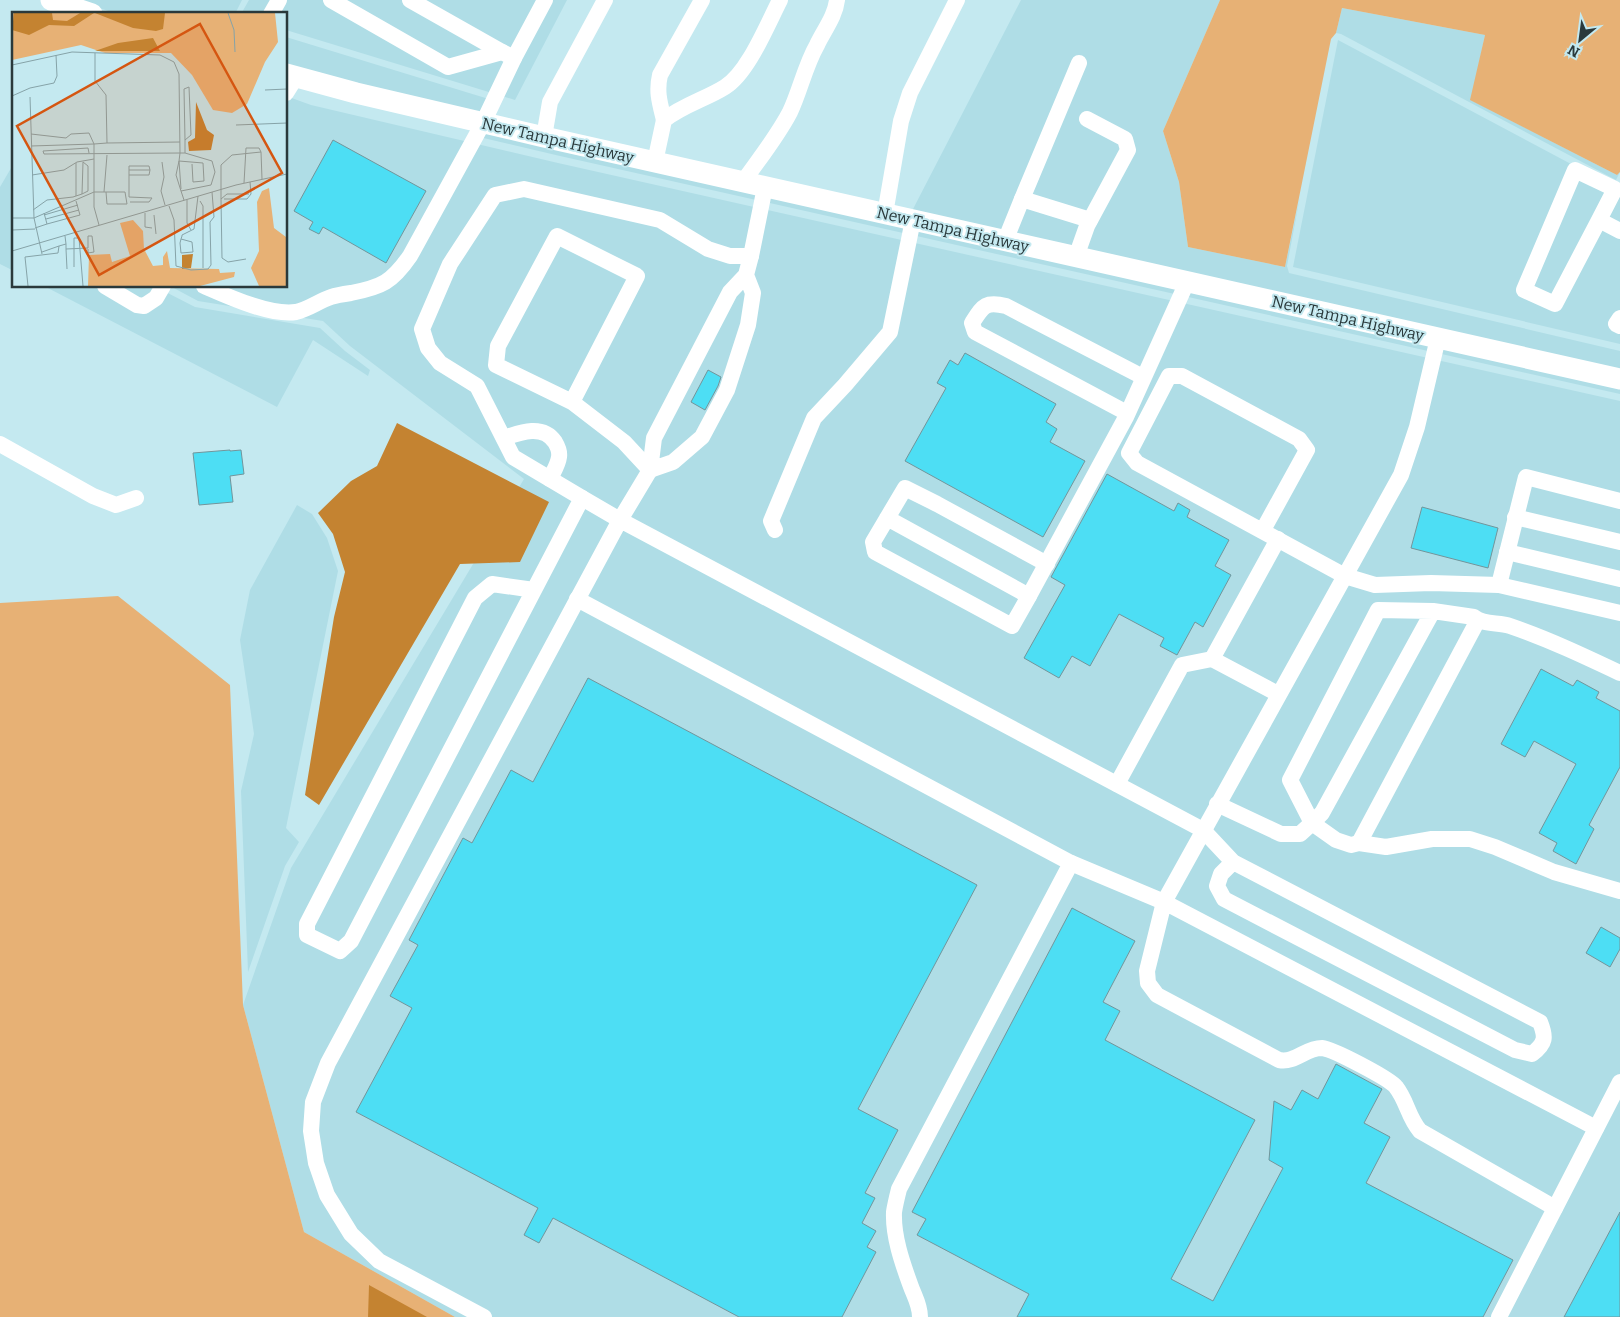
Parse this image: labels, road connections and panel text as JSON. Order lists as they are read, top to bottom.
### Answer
{
  "streets": {
    "main road": ["New Tampa Highway"]
  },
  "north": "bottom left"
}
